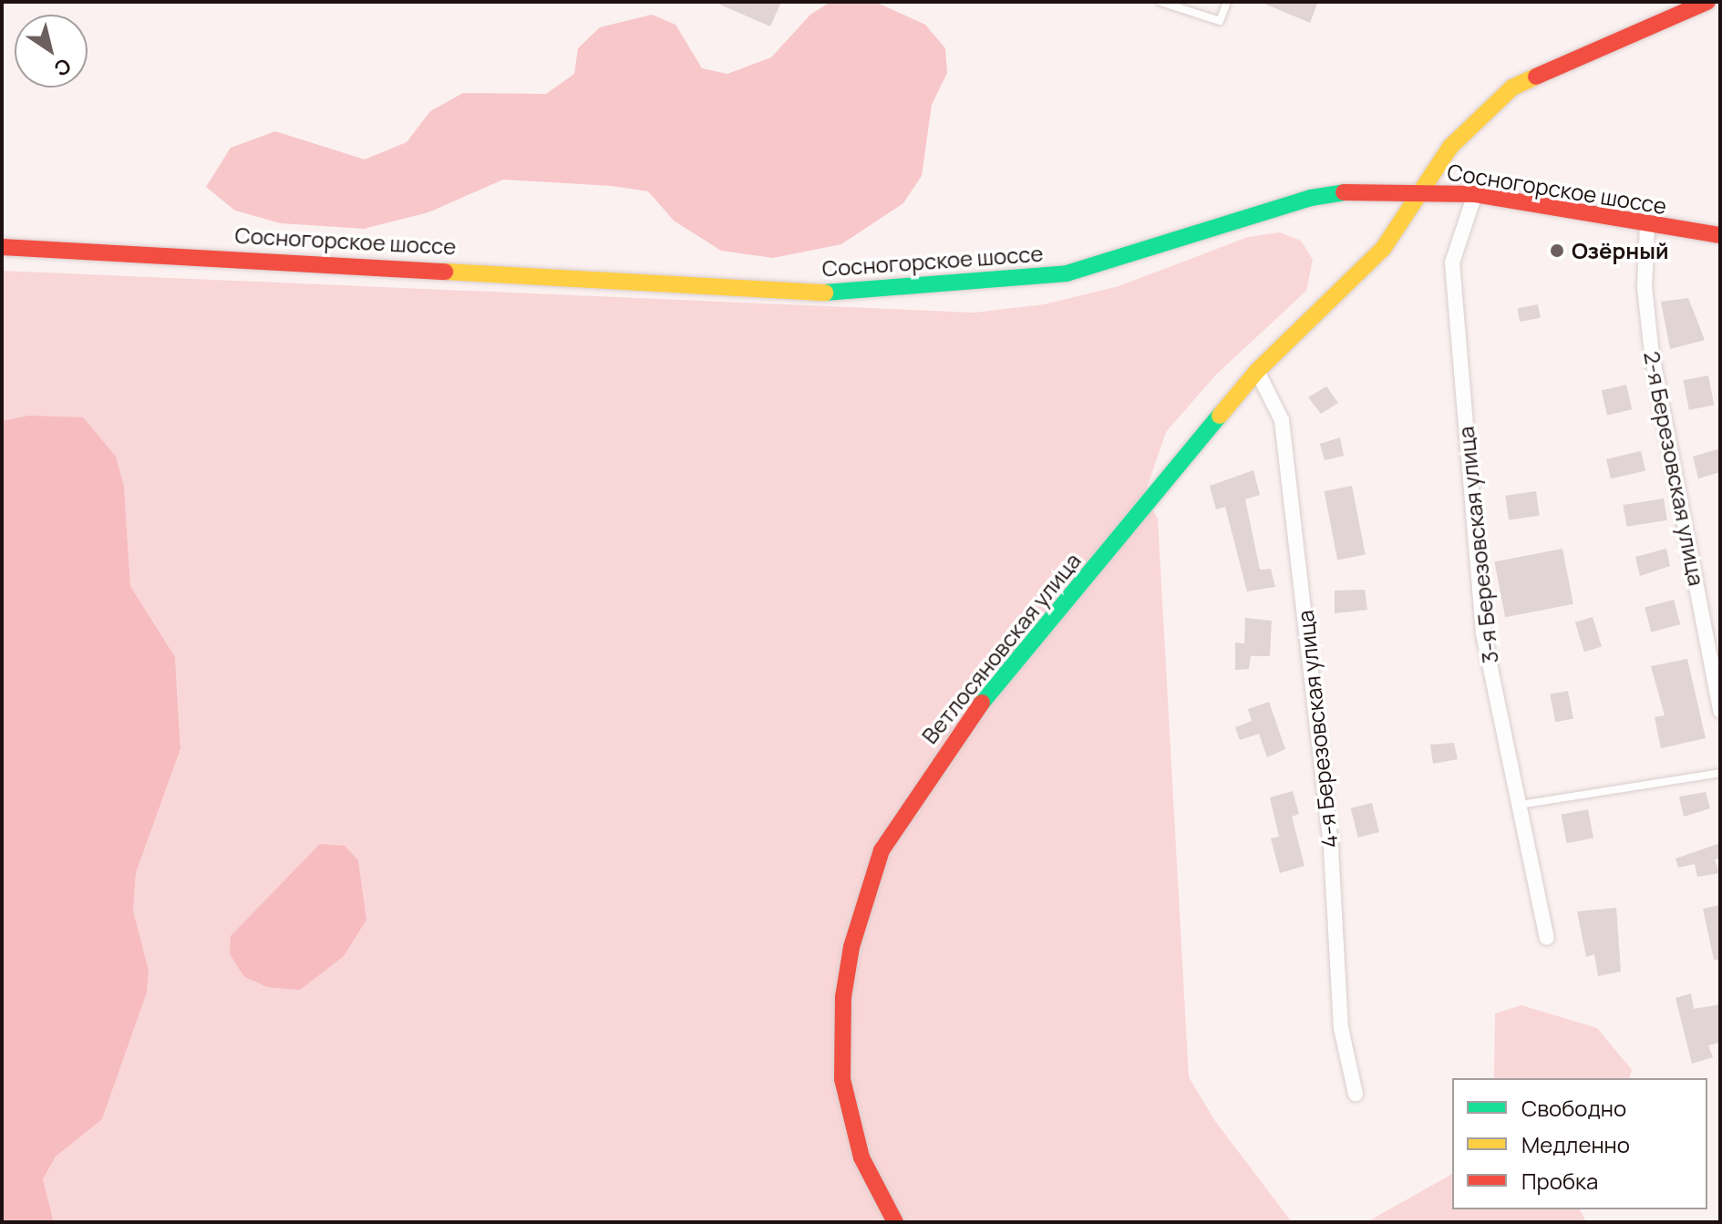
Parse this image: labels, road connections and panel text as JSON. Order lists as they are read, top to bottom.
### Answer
{
  "streets": {
    "main road": ["Сосногорское шоссе", "Ветлосяновская улица"],
    "street": ["2-я Березовская улица", "3-я Березовская улица", "4-я Березовская улица"]
  },
  "crossings": [
    ["Сосногорское шоссе", "2-я Березовская улица"],
    ["Сосногорское шоссе", "3-я Березовская улица"],
    ["Сосногорское шоссе", "Ветлосяновская улица"],
    ["Ветлосяновская улица", "4-я Березовская улица"]
  ],
  "places": ["Озёрный"],
  "legend": ["Свободно", "Медленно", "Пробка"],
  "north": "bottom right"
}
